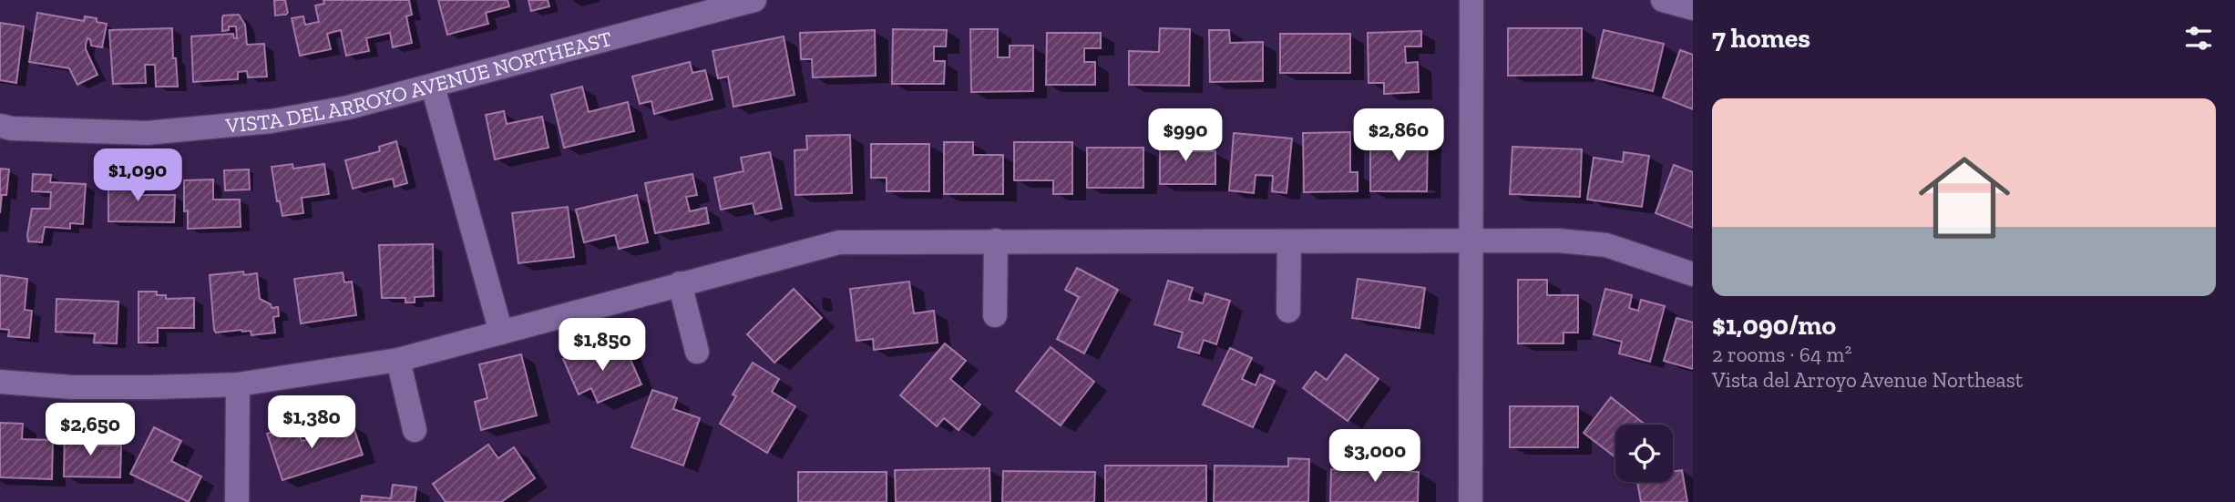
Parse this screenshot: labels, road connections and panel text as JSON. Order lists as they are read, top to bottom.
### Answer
{
  "streets": {
    "street": ["VISTA DEL ARROYO AVENUE NORTHEAST"]
  },
  "page": {
    "heading": "7 homes",
    "list": [
      {
        "name": "$1,090/mo",
        "note": "2 rooms · 64 m² · Vista del Arroyo Avenue Northeast"
      }
    ],
    "price": [
      "$990",
      "$2,860",
      "$1,090",
      "$1,850",
      "$1,380",
      "$2,650",
      "$3,000"
    ]
  }
}
